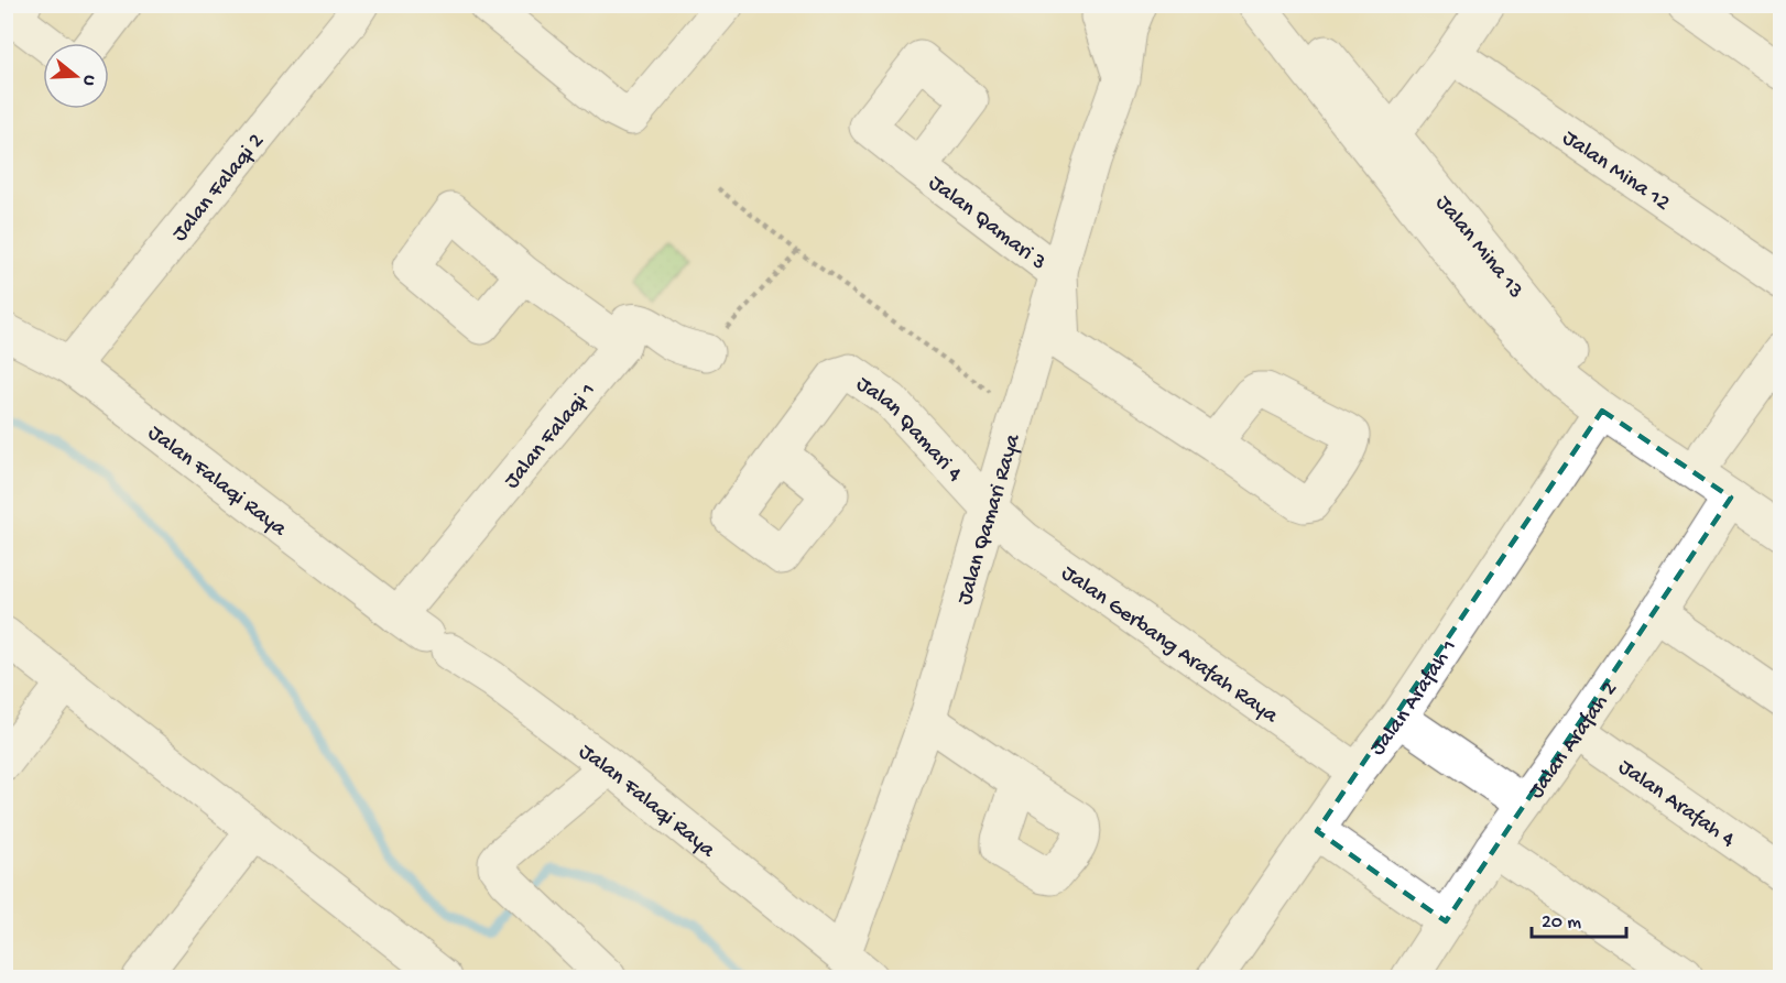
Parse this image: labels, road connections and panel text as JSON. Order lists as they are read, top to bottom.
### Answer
{
  "streets": {
    "street": [
      "Jalan Mina 12",
      "Jalan Falaqi 2",
      "Jalan Qamari 3",
      "Jalan Mina 13",
      "Jalan Qamari 4",
      "Jalan Falaqi 1",
      "Jalan Falaqi Raya",
      "Jalan Qamari Raya",
      "Jalan Gerbang Arafah Raya",
      "Jalan Arafah 1",
      "Jalan Arafah 2",
      "Jalan Arafah 4"
    ]
  },
  "crossings": [
    ["Jalan Falaqi 2", "Jalan Falaqi Raya"],
    ["Jalan Qamari 3", "Jalan Qamari Raya"],
    ["Jalan Qamari 4", "Jalan Qamari Raya"],
    ["Jalan Qamari 4", "Jalan Gerbang Arafah Raya"],
    ["Jalan Falaqi 1", "Jalan Falaqi Raya"],
    ["Jalan Falaqi Raya", "Jalan Qamari Raya"],
    ["Jalan Qamari Raya", "Jalan Gerbang Arafah Raya"],
    ["Jalan Gerbang Arafah Raya", "Jalan Arafah 1"],
    ["Jalan Arafah 2", "Jalan Arafah 4"]
  ],
  "scale_bar": "20 m",
  "north": "right"
}
